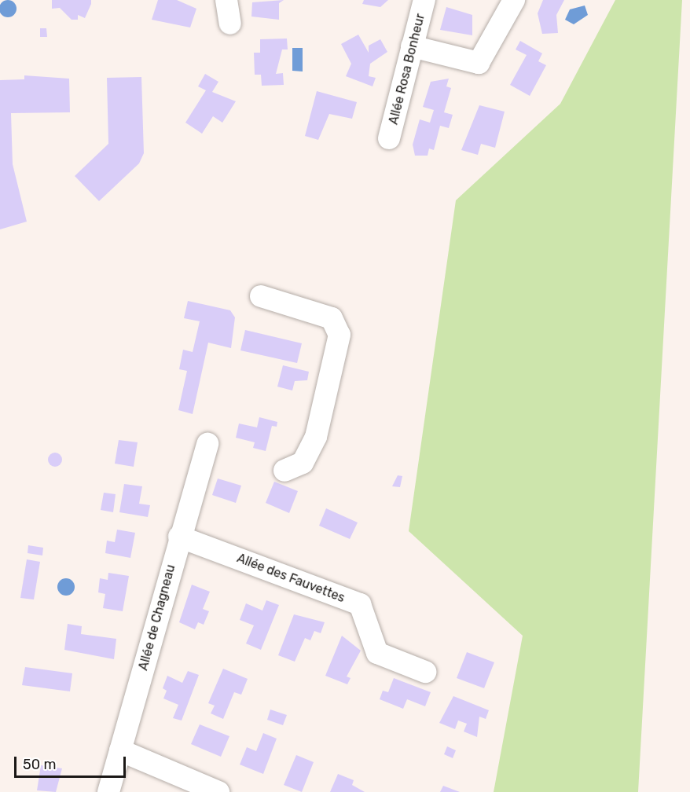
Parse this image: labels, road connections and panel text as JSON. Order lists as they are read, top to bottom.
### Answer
{
  "streets": {
    "street": ["Allée Rosa Bonheur", "Allée des Fauvettes", "Allée de Chagneau"]
  },
  "crossings": [
    ["Allée des Fauvettes", "Allée de Chagneau"]
  ],
  "scale_bar": "50 m"
}
